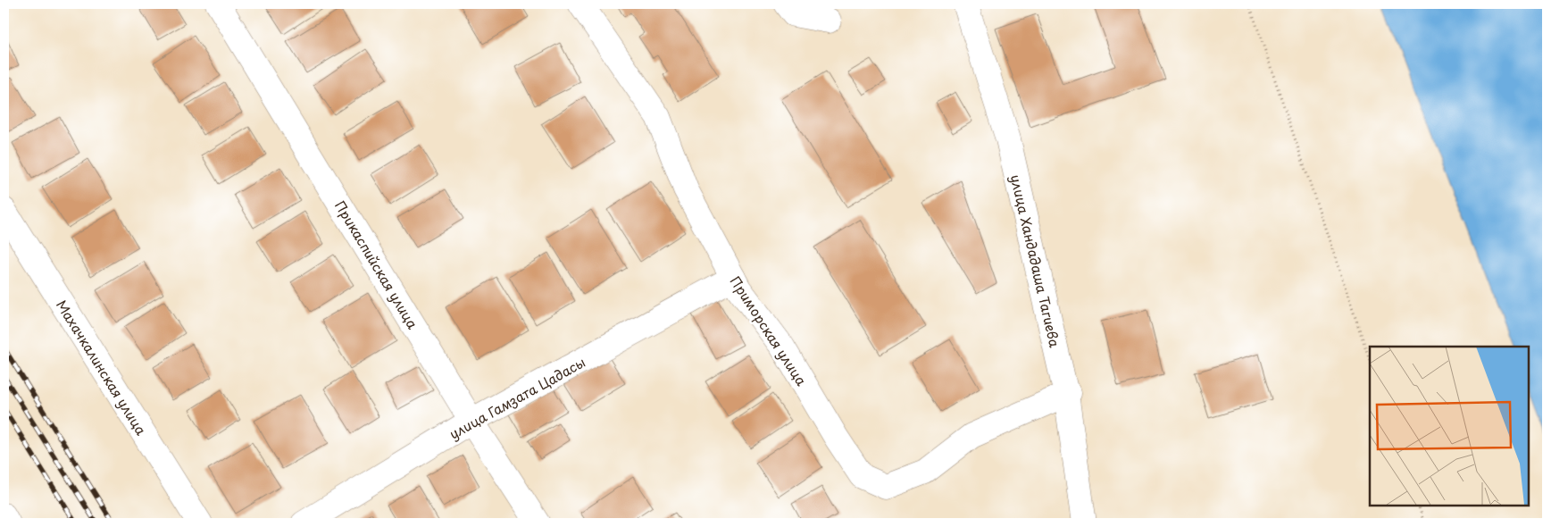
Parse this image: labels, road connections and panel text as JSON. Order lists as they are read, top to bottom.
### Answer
{
  "streets": {
    "street": [
      "улица Хандадаша Тагиева",
      "Прикаспийская улица",
      "Приморская улица",
      "Махачкалинская улица",
      "улица Гамзата Цадасы"
    ]
  },
  "crossings": [
    ["улица Хандадаша Тагиева", "Приморская улица"],
    ["Прикаспийская улица", "улица Гамзата Цадасы"],
    ["Приморская улица", "улица Гамзата Цадасы"]
  ]
}
